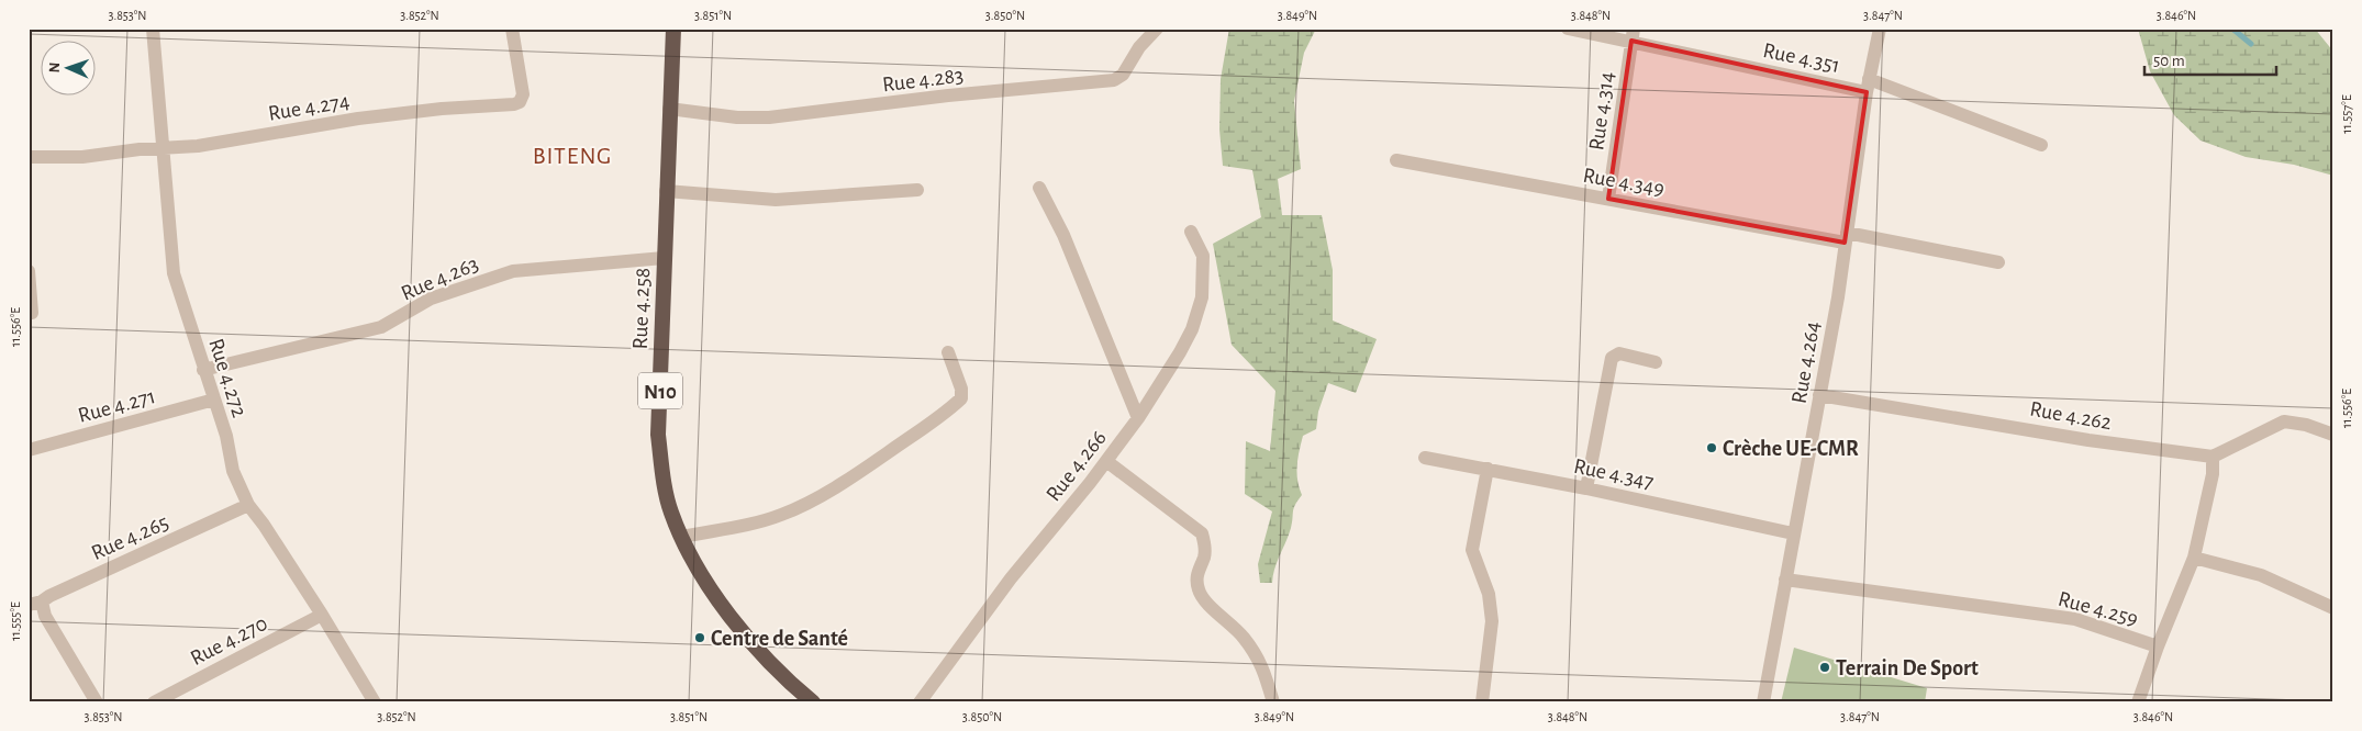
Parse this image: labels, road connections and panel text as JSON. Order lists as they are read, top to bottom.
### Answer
{
  "streets": {
    "highway": ["Rue 4.258", "N10"],
    "street": [
      "Rue 4.351",
      "Rue 4.283",
      "Rue 4.274",
      "Rue 4.314",
      "Rue 4.349",
      "Rue 4.263",
      "Rue 4.264",
      "Rue 4.272",
      "Rue 4.271",
      "Rue 4.262",
      "Rue 4.266",
      "Rue 4.347",
      "Rue 4.265",
      "Rue 4.259",
      "Rue 4.270"
    ]
  },
  "crossings": [
    ["Rue 4.351", "Rue 4.314"],
    ["Rue 4.351", "Rue 4.264"],
    ["Rue 4.283", "Rue 4.258"],
    ["Rue 4.274", "Rue 4.272"],
    ["Rue 4.314", "Rue 4.349"],
    ["Rue 4.349", "Rue 4.264"],
    ["Rue 4.263", "Rue 4.258"],
    ["Rue 4.263", "Rue 4.272"],
    ["Rue 4.264", "Rue 4.262"],
    ["Rue 4.264", "Rue 4.347"],
    ["Rue 4.264", "Rue 4.259"],
    ["Rue 4.272", "Rue 4.271"],
    ["Rue 4.272", "Rue 4.265"],
    ["Rue 4.272", "Rue 4.270"]
  ],
  "districts": ["BITENG"],
  "places": ["Crèche UE-CMR", "Centre de Santé", "Terrain De Sport"],
  "scale_bar": "50 m",
  "north": "left",
  "coordinates": [
    "3.853°N",
    "3.852°N",
    "3.851°N",
    "3.850°N",
    "3.849°N",
    "3.848°N",
    "3.847°N",
    "3.846°N",
    "11.557°E",
    "11.556°E",
    "11.555°E"
  ]
}
